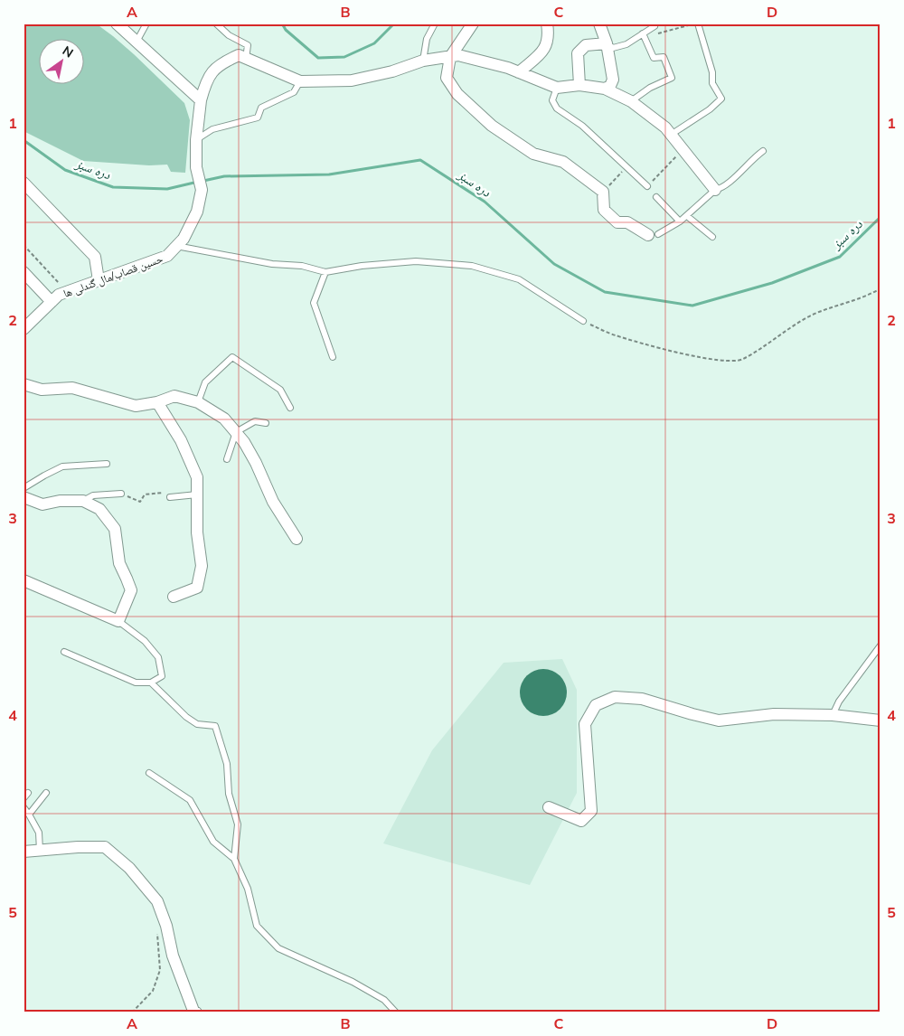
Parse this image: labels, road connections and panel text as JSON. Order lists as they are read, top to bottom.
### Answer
{
  "streets": {
    "street": ["حسین قصاب/مال گندلی ها"]
  },
  "water": ["دره سبز"],
  "north": "top right",
  "grid": {
    "columns": [
      "A",
      "B",
      "C",
      "D"
    ],
    "rows": [
      "1",
      "2",
      "3",
      "4",
      "5"
    ]
  }
}
